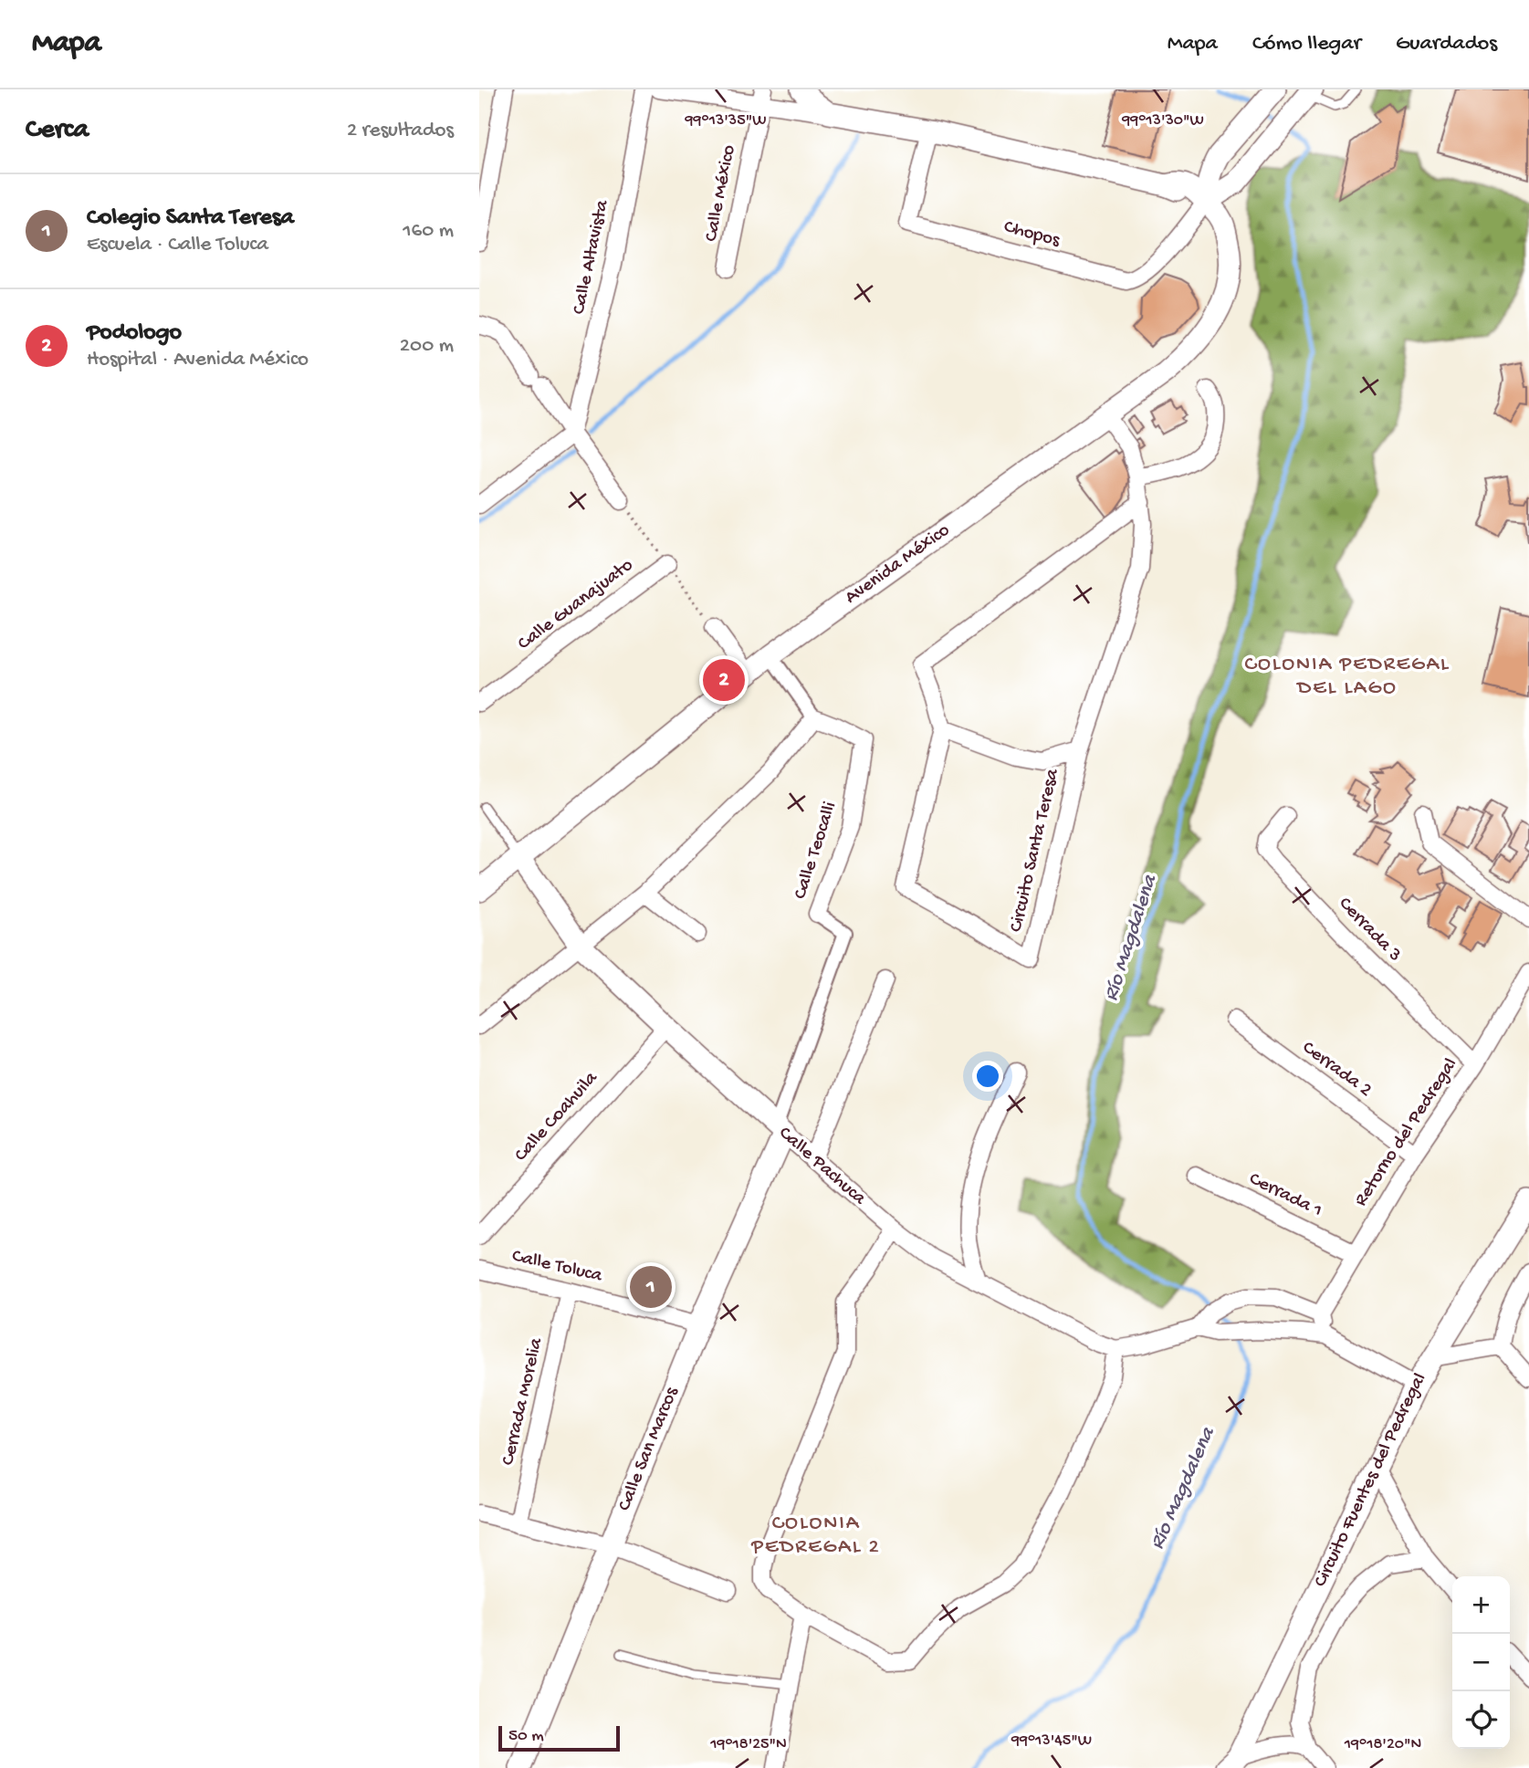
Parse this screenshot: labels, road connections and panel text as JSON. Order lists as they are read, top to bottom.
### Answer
{
  "streets": {
    "street": [
      "Calle México",
      "Chopos",
      "Calle Altavista",
      "Avenida México",
      "Calle Guanajuato",
      "Calle Teocalli",
      "Circuito Santa Teresa",
      "Cerrada 3",
      "Cerrada 2",
      "Calle Coahuila",
      "Retorno del Pedregal",
      "Calle Pachuca",
      "Cerrada 1",
      "Calle Toluca",
      "Cerrada Morelia",
      "Calle San Marcos",
      "Circuito Fuentes del Pedregal"
    ]
  },
  "crossings": [
    ["Chopos", "Avenida México"],
    ["Avenida México", "Circuito Santa Teresa"],
    ["Avenida México", "Calle Pachuca"],
    ["Cerrada 3", "Retorno del Pedregal"],
    ["Cerrada 2", "Retorno del Pedregal"],
    ["Calle Coahuila", "Calle Pachuca"],
    ["Retorno del Pedregal", "Cerrada 1"],
    ["Calle Pachuca", "Calle San Marcos"],
    ["Calle Toluca", "Cerrada Morelia"],
    ["Calle Toluca", "Calle San Marcos"]
  ],
  "districts": ["COLONIA PEDREGAL DEL LAGO", "COLONIA PEDREGAL 2"],
  "water": ["Río Magdalena"],
  "scale_bar": "50 m",
  "page": {
    "header": "Mapa",
    "nav": ["Mapa", "Cómo llegar", "Guardados"],
    "heading": ["Cerca", "2 resultados"],
    "list": [
      {
        "mark": "1",
        "name": "Colegio Santa Teresa",
        "note": "Escuela · Calle Toluca",
        "value": "160 m"
      },
      {
        "mark": "2",
        "name": "Podologo",
        "note": "Hospital · Avenida México",
        "value": "200 m"
      }
    ],
    "pins": ["2", "1"],
    "map_buttons": ["+", "−"],
    "scale": "50 m"
  },
  "coordinates": [
    "99°13'35\"W",
    "99°13'30\"W",
    "99°13'45\"W",
    "19°18'25\"N",
    "19°18'20\"N"
  ]
}
